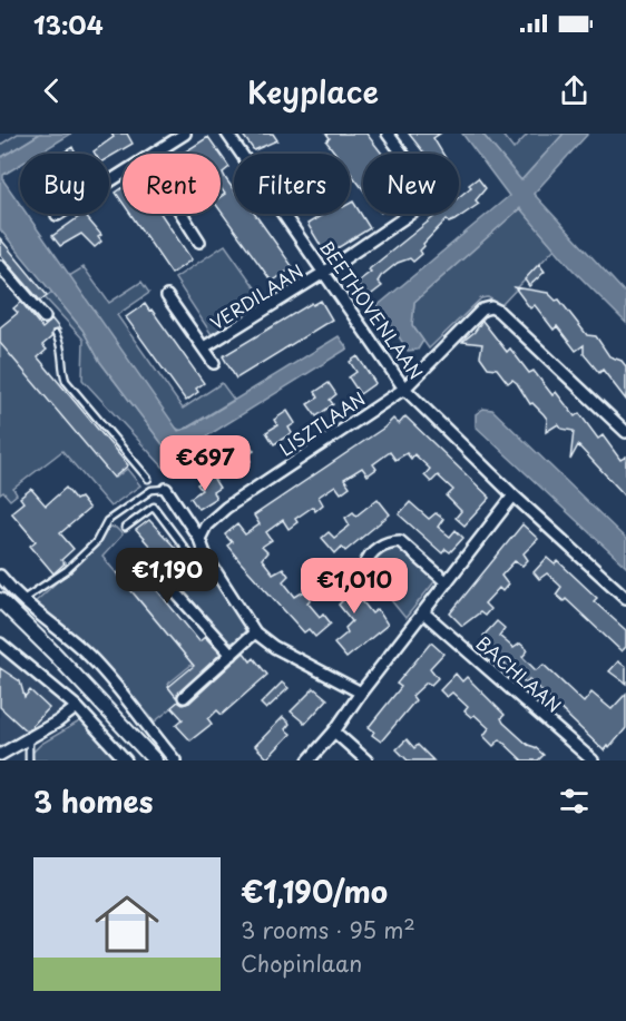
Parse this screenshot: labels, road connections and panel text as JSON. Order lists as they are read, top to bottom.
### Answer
{
  "streets": {
    "street": [
      "VERDILAAN",
      "BEETHOVENLAAN",
      "LISZTLAAN",
      "BACHLAAN"
    ]
  },
  "crossings": [
    ["VERDILAAN", "BEETHOVENLAAN"],
    ["BEETHOVENLAAN", "LISZTLAAN"]
  ],
  "page": {
    "status": "13:04",
    "header": "Keyplace",
    "chip": [
      "Buy",
      "Rent",
      "Filters",
      "New"
    ],
    "price": ["€697", "€1,190", "€1,010"],
    "heading": "3 homes",
    "list": [
      {
        "name": "€1,190/mo",
        "note": "3 rooms · 95 m² · Chopinlaan"
      }
    ]
  }
}
